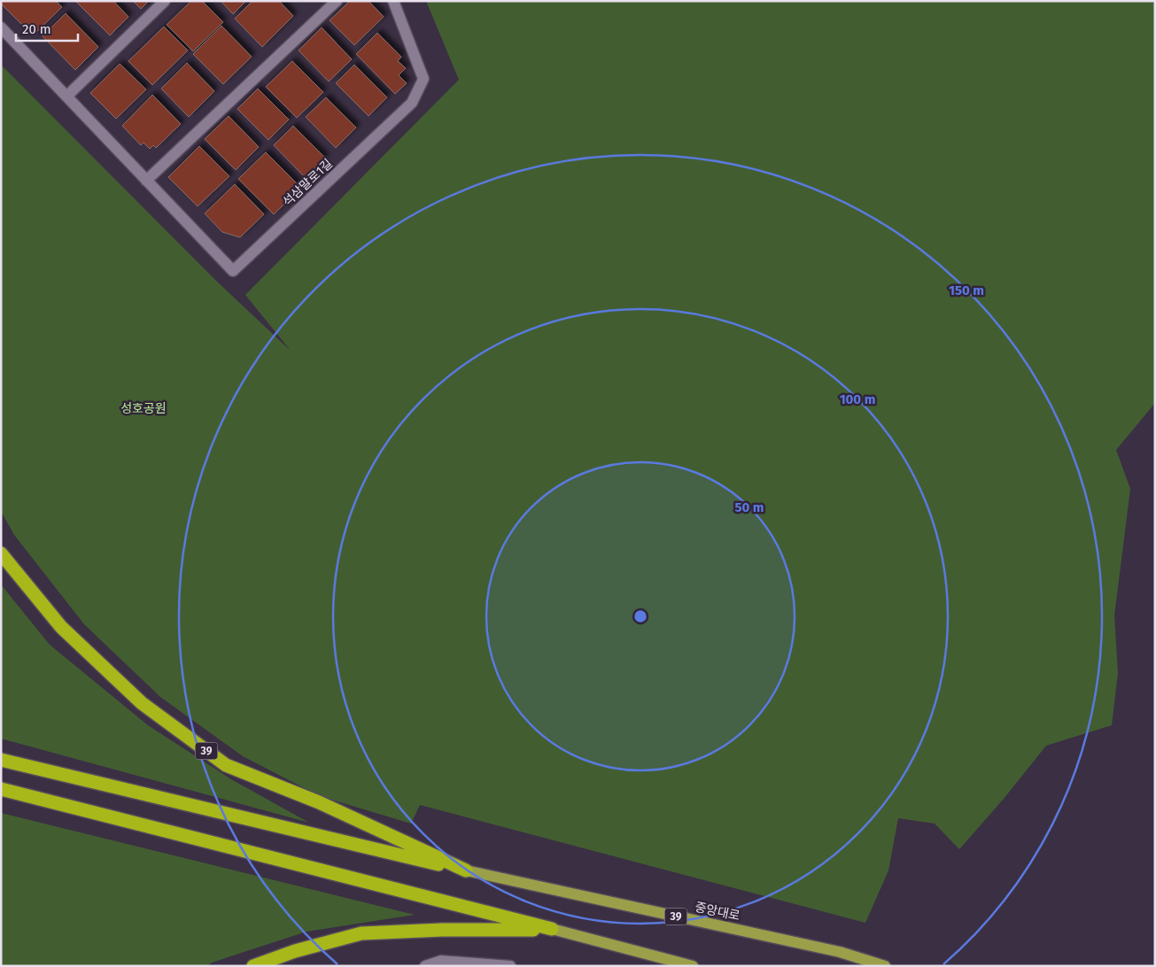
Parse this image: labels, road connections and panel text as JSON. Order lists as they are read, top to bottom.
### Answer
{
  "streets": {
    "highway": ["39"],
    "main road": ["중앙대로"],
    "street": ["석삼말로1길"]
  },
  "crossings": [
    ["39", "중앙대로"]
  ],
  "parks": ["성호공원"],
  "scale_bar": "20 m",
  "rings": ["150 m", "100 m", "50 m"]
}
